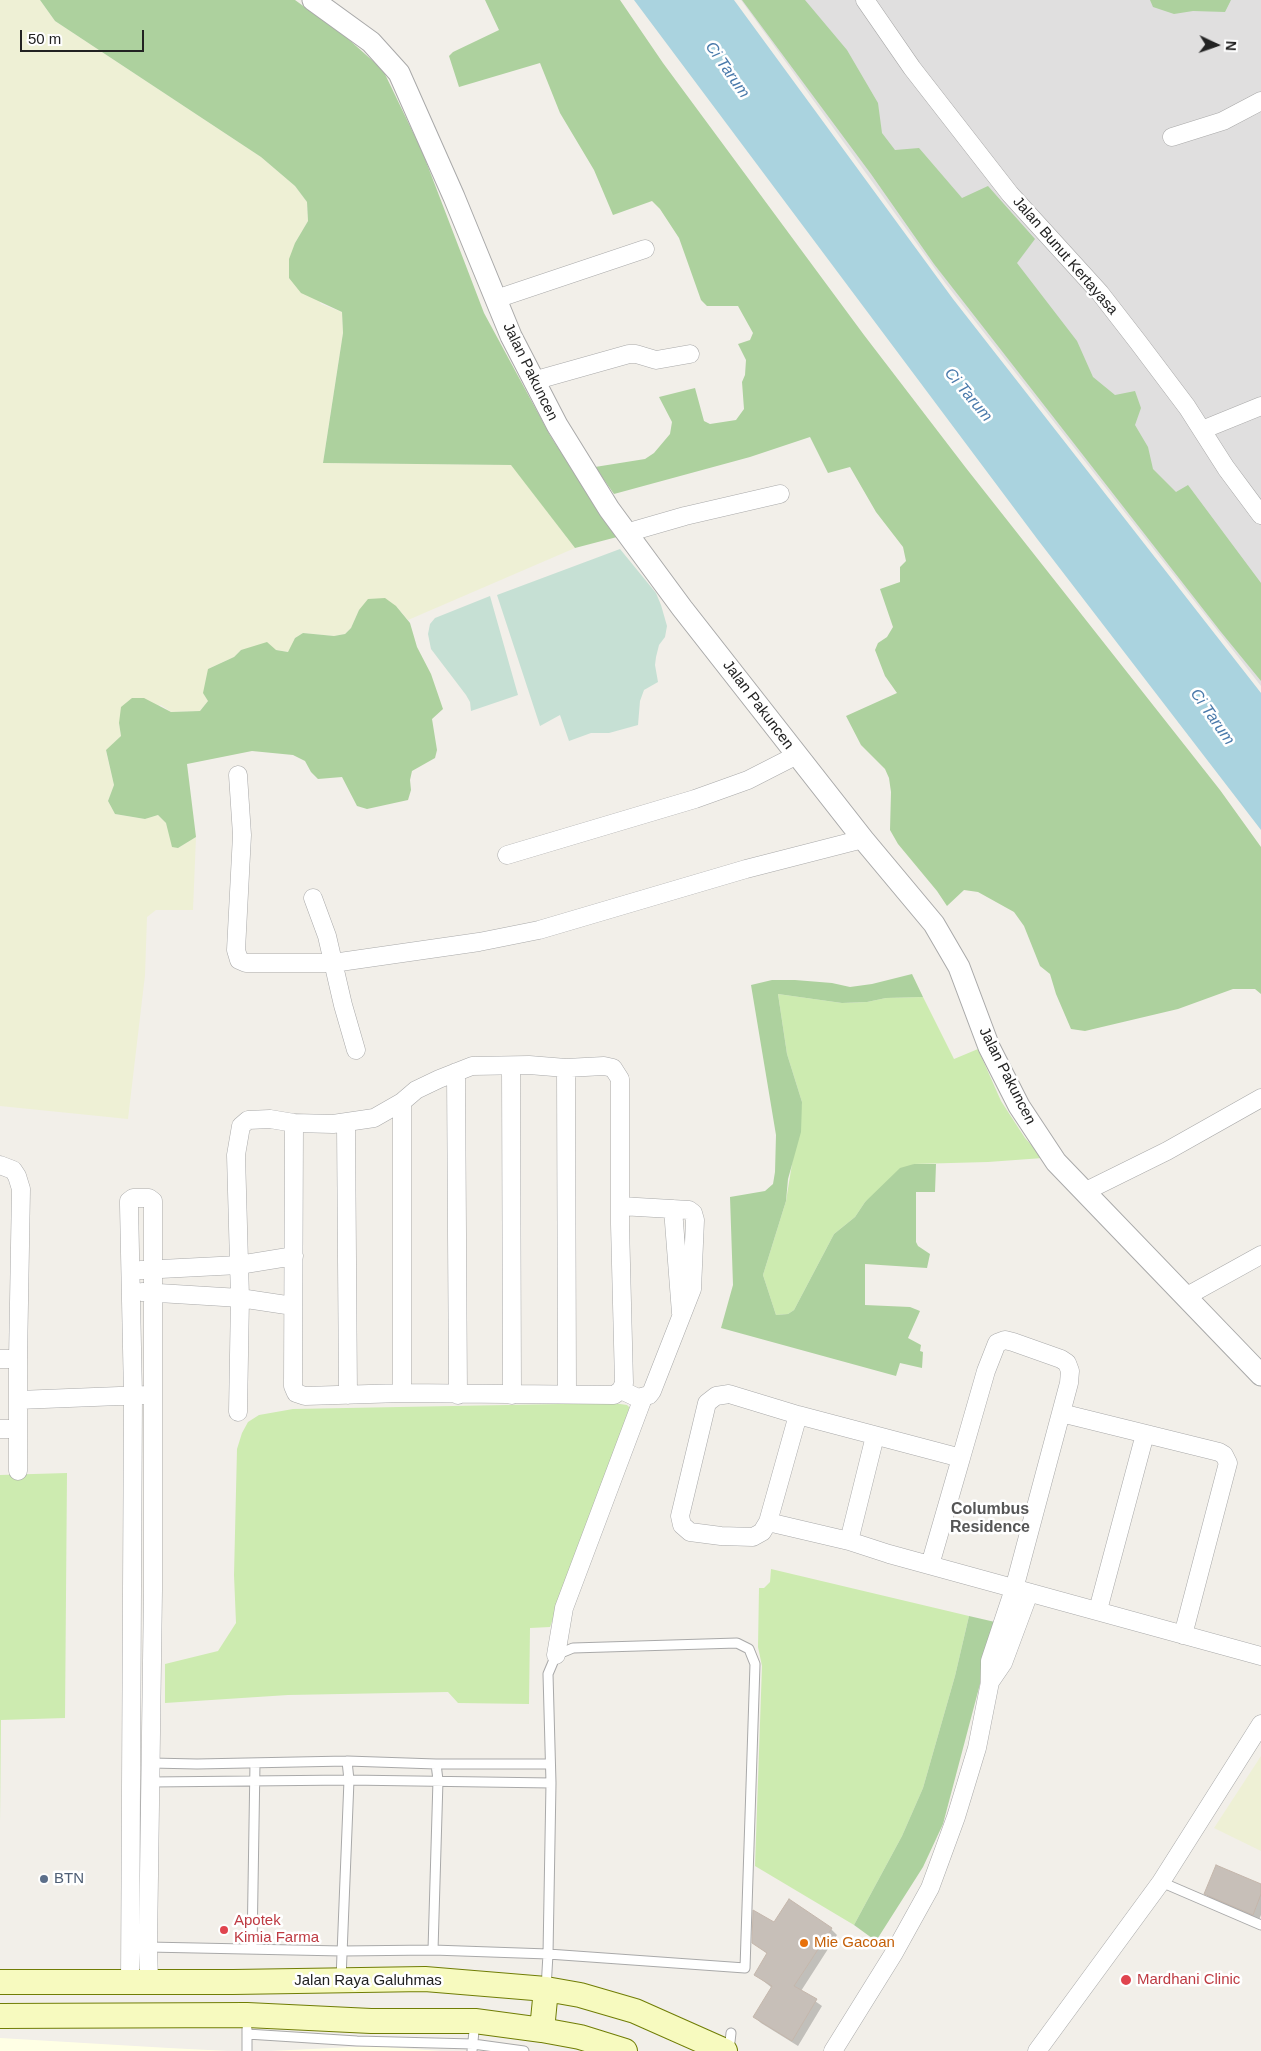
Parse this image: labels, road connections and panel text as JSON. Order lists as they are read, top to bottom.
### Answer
{
  "streets": {
    "main road": ["Jalan Raya Galuhmas"],
    "street": ["Jalan Bunut Kertayasa", "Jalan Pakuncen"]
  },
  "districts": ["Columbus Residence"],
  "water": ["Ci Tarum"],
  "places": [
    "BTN",
    "Apotek Kimia Farma",
    "Mie Gacoan",
    "Mardhani Clinic"
  ],
  "scale_bar": "50 m",
  "north": "right"
}
